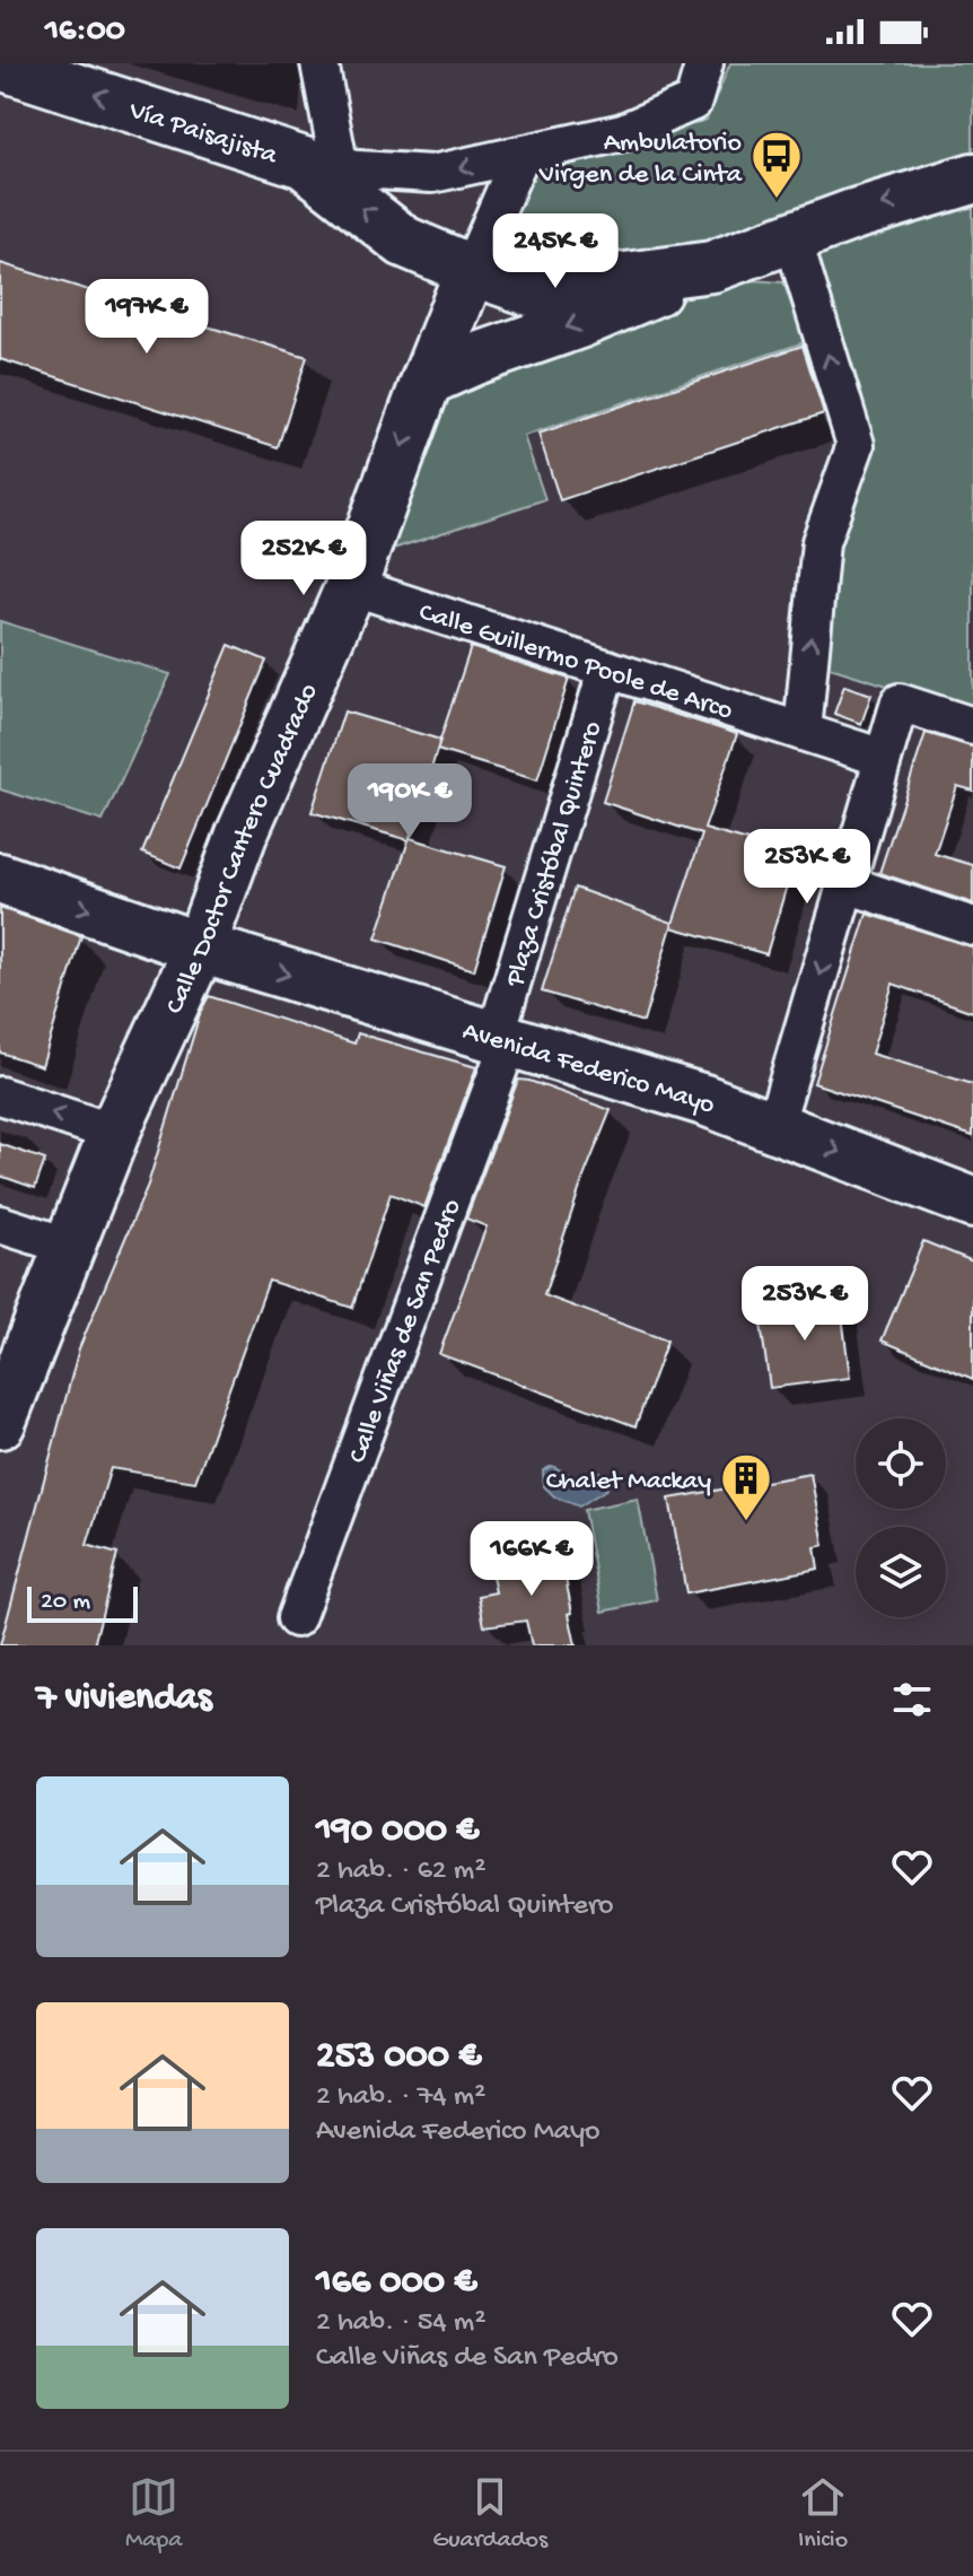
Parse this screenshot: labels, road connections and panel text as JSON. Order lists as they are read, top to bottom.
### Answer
{
  "streets": {
    "street": [
      "Vía Paisajista",
      "Calle Guillermo Poole de Arco",
      "Calle Doctor Cantero Cuadrado",
      "Plaza Cristóbal Quintero",
      "Avenida Federico Mayo",
      "Calle Viñas de San Pedro"
    ]
  },
  "crossings": [
    ["Calle Guillermo Poole de Arco", "Calle Doctor Cantero Cuadrado"],
    ["Calle Guillermo Poole de Arco", "Plaza Cristóbal Quintero"],
    ["Calle Doctor Cantero Cuadrado", "Avenida Federico Mayo"],
    ["Plaza Cristóbal Quintero", "Avenida Federico Mayo"],
    ["Plaza Cristóbal Quintero", "Calle Viñas de San Pedro"],
    ["Avenida Federico Mayo", "Calle Viñas de San Pedro"]
  ],
  "one_way": ["Vía Paisajista"],
  "places": {
    "bus stop": ["Ambulatorio Virgen de la Cinta"],
    "building": ["Chalet Mackay"]
  },
  "scale_bar": "20 m",
  "page": {
    "status": "16:00",
    "price": [
      "245K €",
      "197K €",
      "252K €",
      "190K €",
      "253K €",
      "253K €",
      "166K €"
    ],
    "scale": "20 m",
    "heading": "7 viviendas",
    "list": [
      {
        "name": "190 000 €",
        "note": "2 hab. · 62 m² · Plaza Cristóbal Quintero"
      },
      {
        "name": "253 000 €",
        "note": "2 hab. · 74 m² · Avenida Federico Mayo"
      },
      {
        "name": "166 000 €",
        "note": "2 hab. · 54 m² · Calle Viñas de San Pedro"
      }
    ],
    "tabs": ["Mapa", "Guardados", "Inicio"]
  }
}
